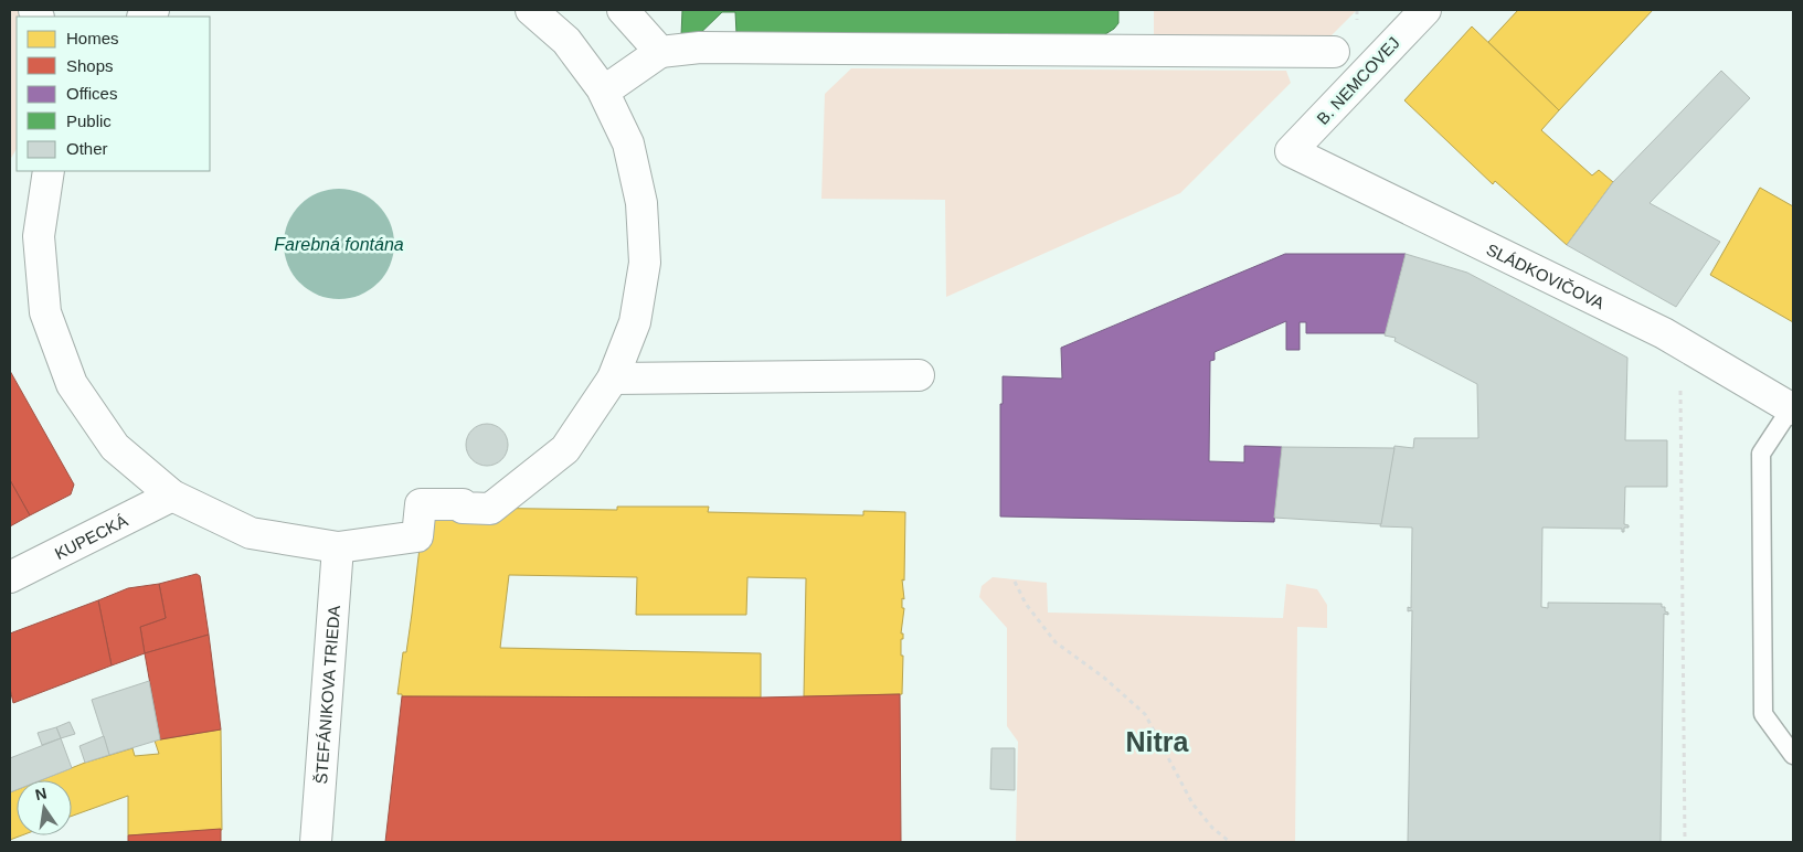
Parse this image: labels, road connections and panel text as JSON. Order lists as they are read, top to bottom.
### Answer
{
  "streets": {
    "street": [
      "B. NEMCOVEJ",
      "SLÁDKOVIČOVA",
      "KUPECKÁ",
      "ŠTEFÁNIKOVA TRIEDA"
    ]
  },
  "crossings": [
    ["B. NEMCOVEJ", "SLÁDKOVIČOVA"]
  ],
  "districts": ["Nitra"],
  "water": ["Farebná fontána"],
  "legend": [
    "Homes",
    "Shops",
    "Offices",
    "Public",
    "Other"
  ],
  "north": "top"
}
